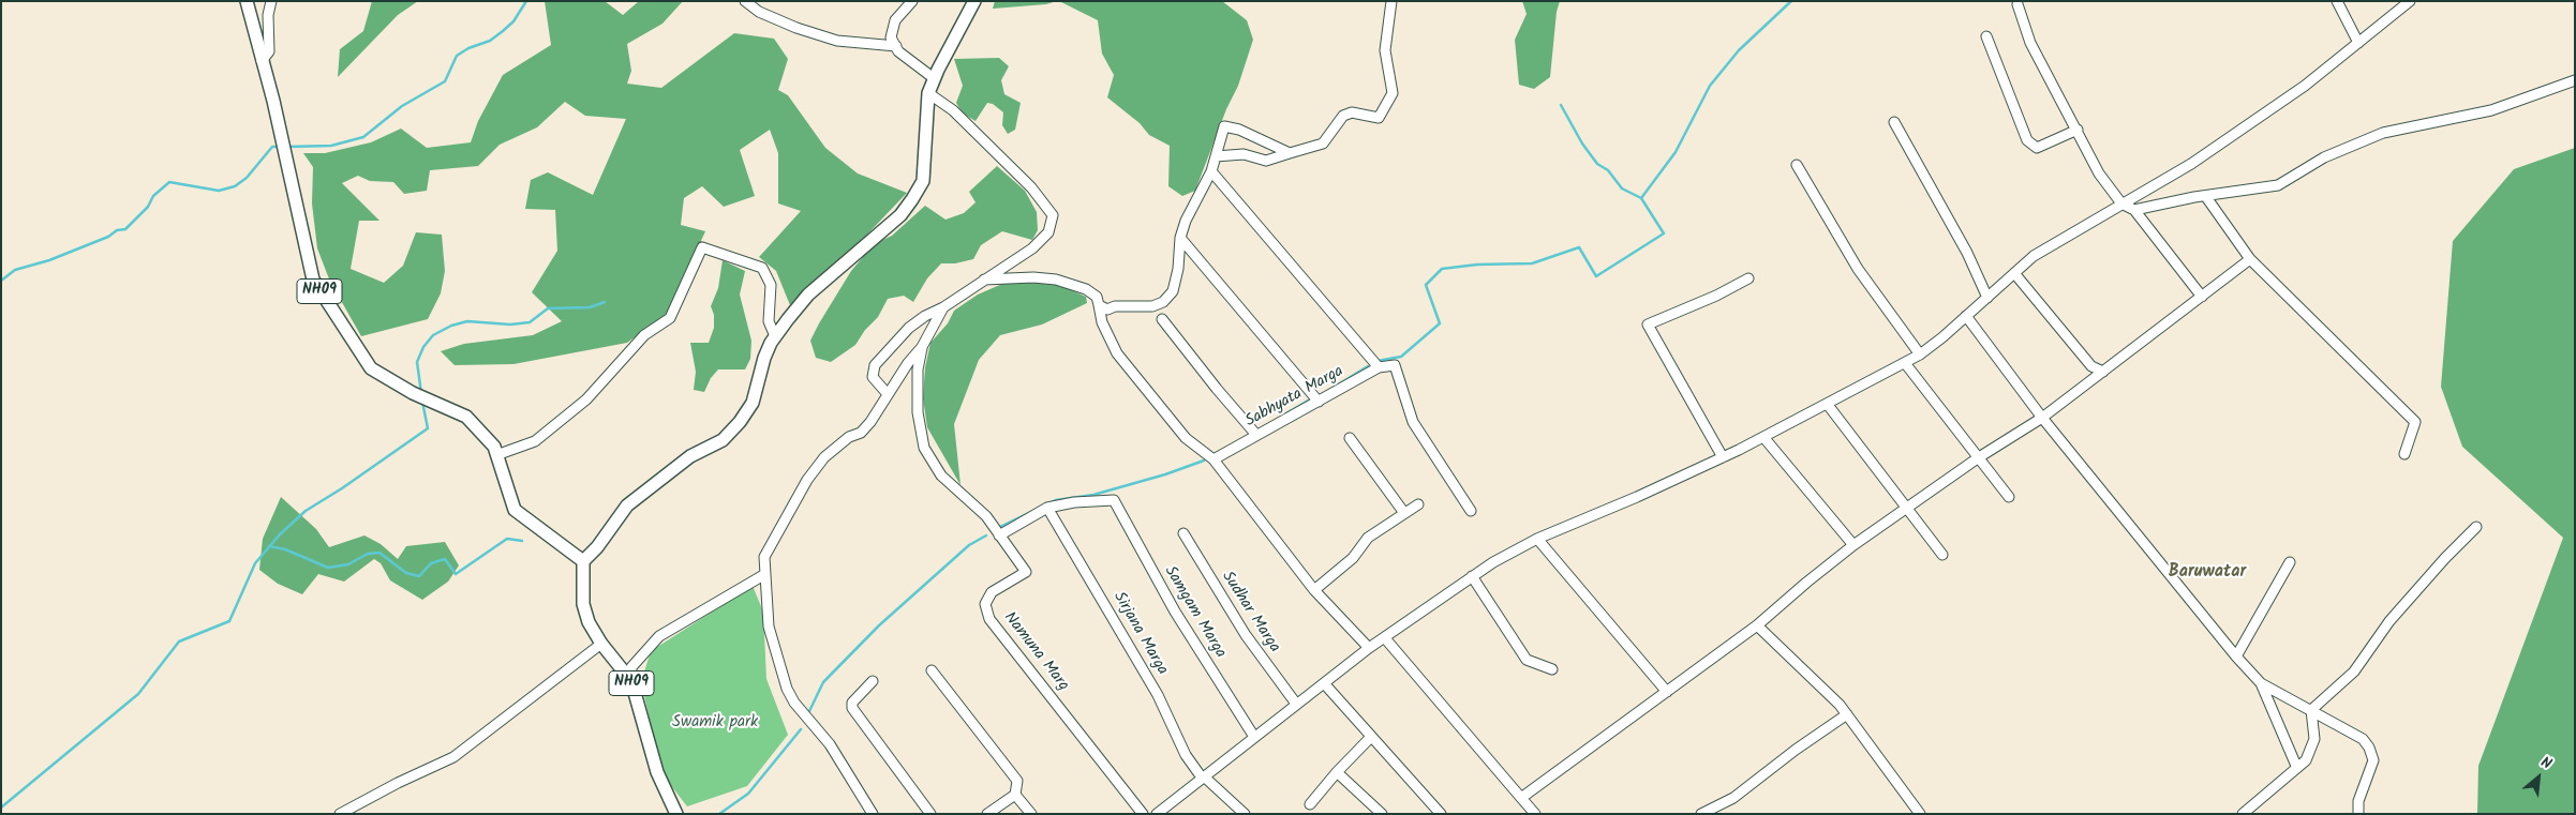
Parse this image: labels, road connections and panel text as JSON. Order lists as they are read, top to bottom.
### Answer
{
  "streets": {
    "main road": ["NH09"],
    "street": [
      "Sabhyata Marga",
      "Samgam Marga",
      "Sudhar Marga",
      "Sirjana Marga",
      "Namuna Marg"
    ]
  },
  "crossings": [
    ["Samgam Marga", "Sirjana Marga"]
  ],
  "districts": ["Baruwatar"],
  "parks": ["Swamik park"],
  "north": "top right"
}
